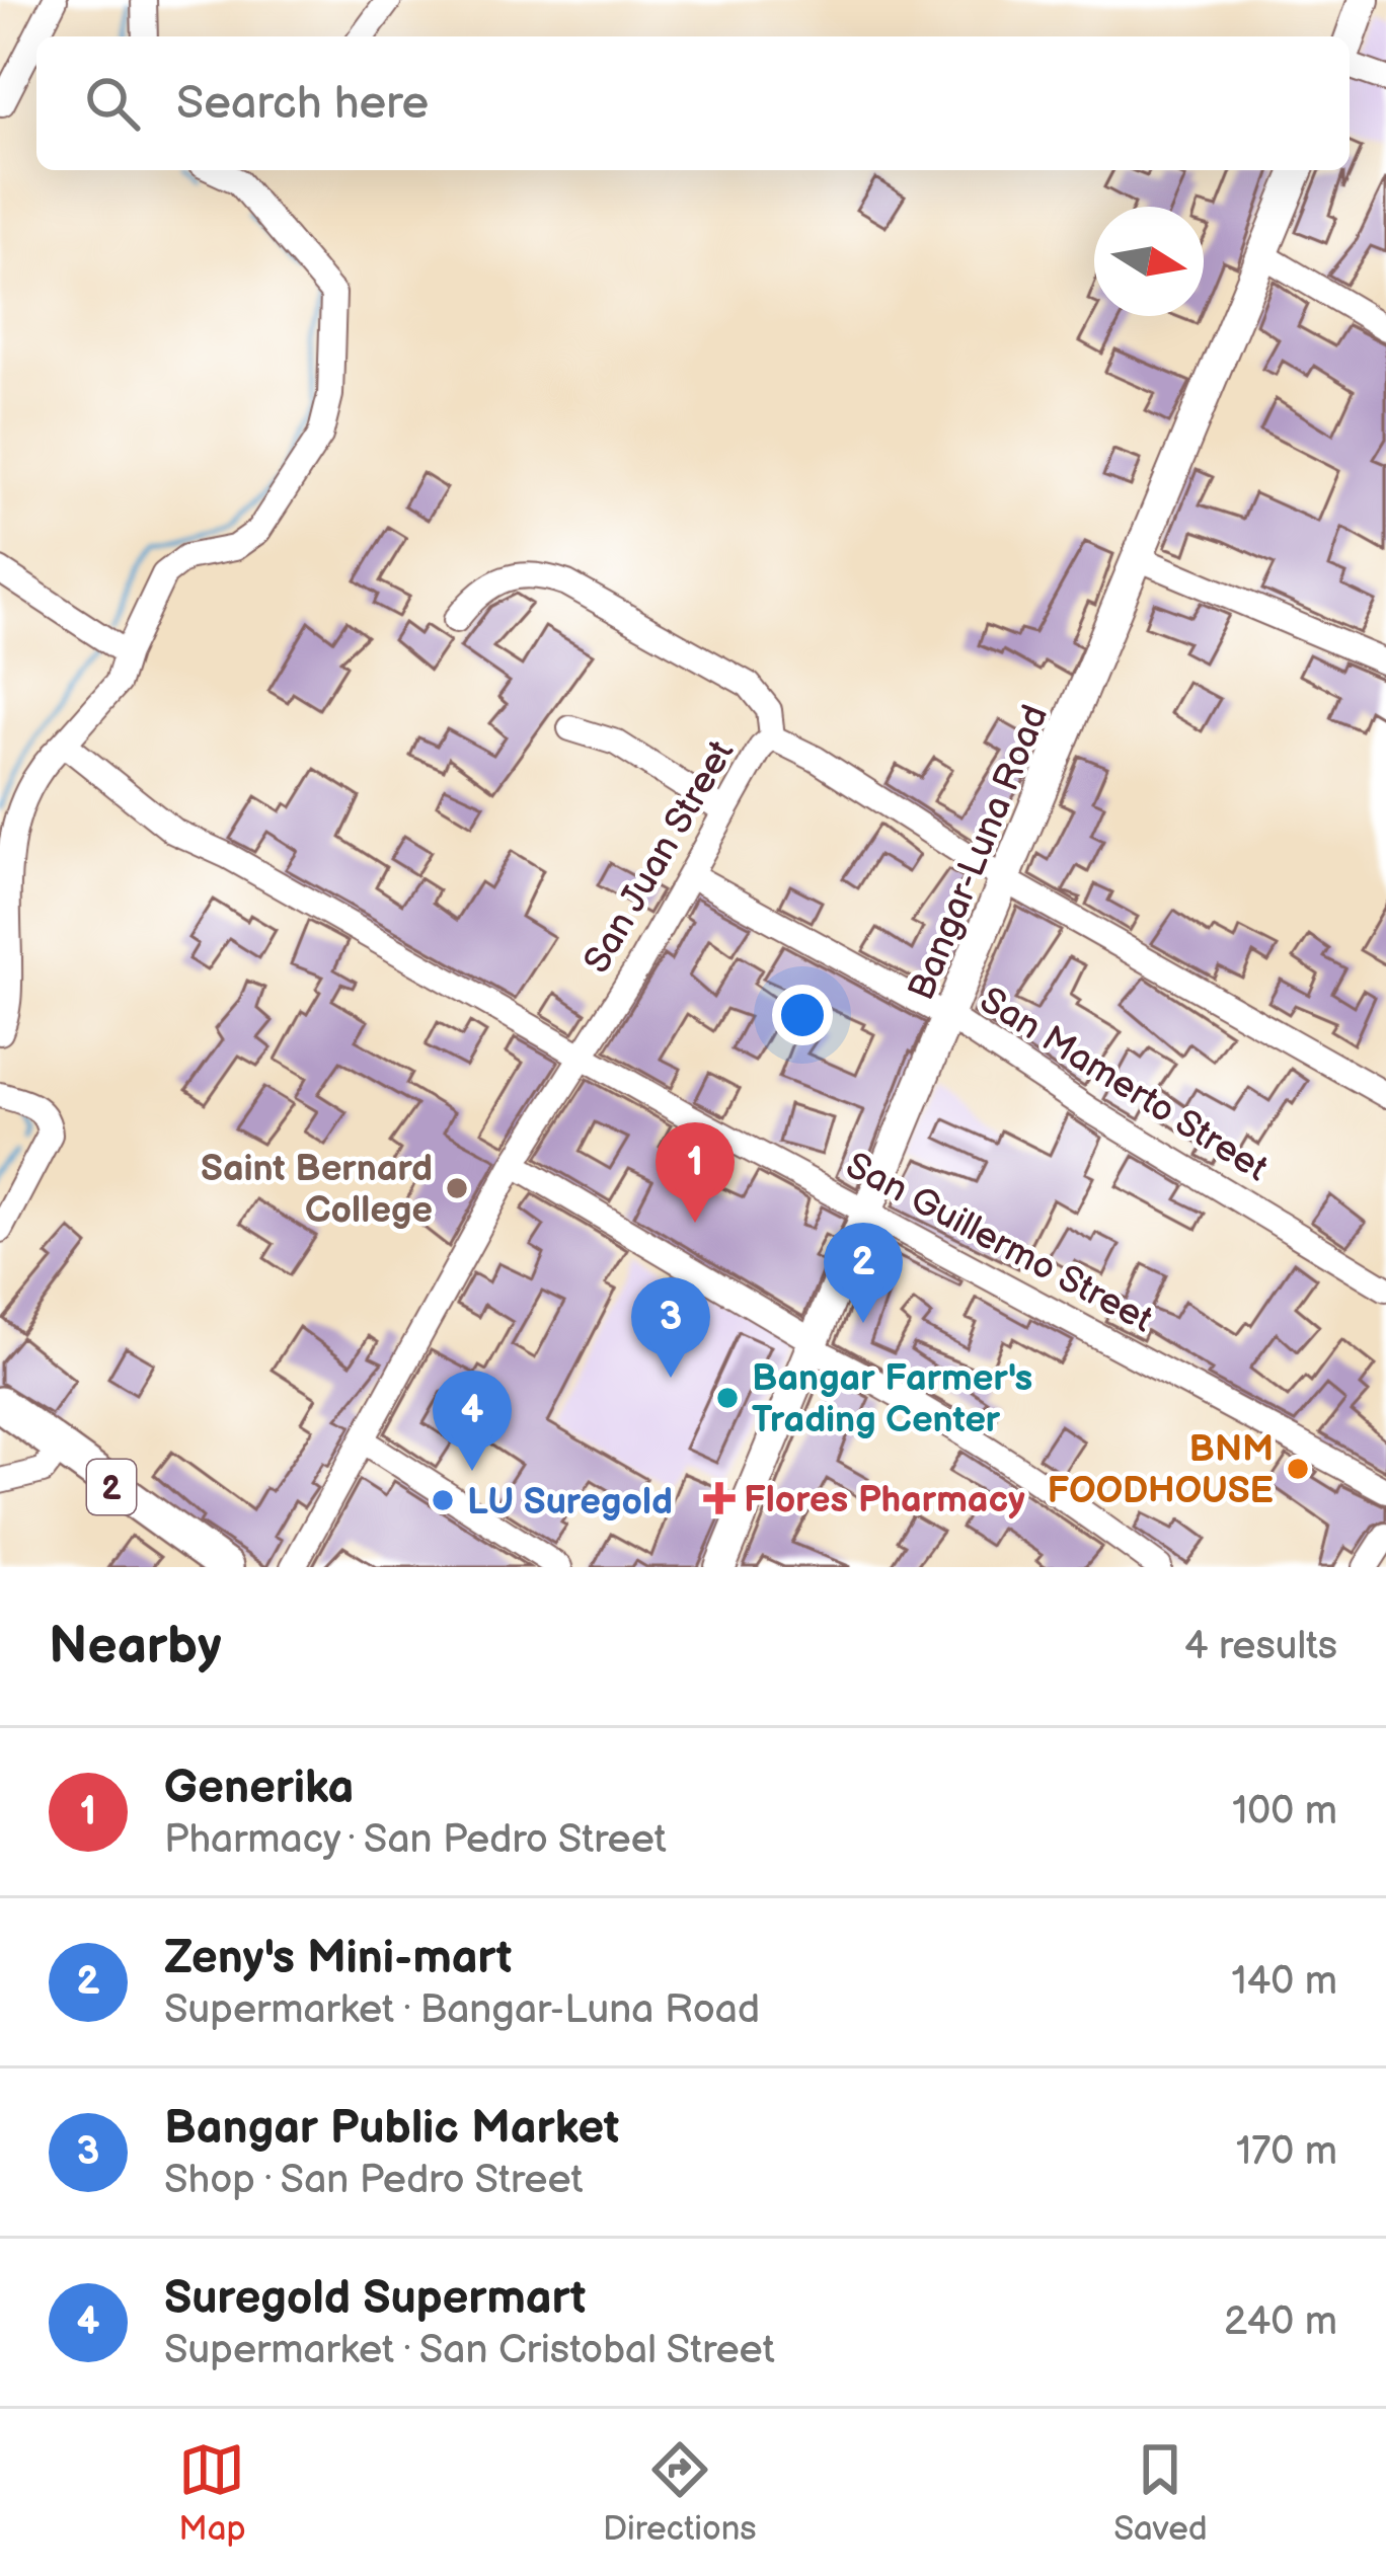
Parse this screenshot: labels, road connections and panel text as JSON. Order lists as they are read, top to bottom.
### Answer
{
  "streets": {
    "highway": ["2"],
    "main road": ["Bangar-Luna Road"],
    "street": ["San Juan Street", "San Mamerto Street", "San Guillermo Street"]
  },
  "crossings": [
    ["Bangar-Luna Road", "San Juan Street"],
    ["Bangar-Luna Road", "San Mamerto Street"],
    ["Bangar-Luna Road", "San Guillermo Street"],
    ["San Juan Street", "San Mamerto Street"],
    ["San Juan Street", "San Guillermo Street"]
  ],
  "places": {
    "other": [
      "Saint Bernard College",
      "Bangar Farmer's Trading Center",
      "BNM FOODHOUSE",
      "LU Suregold"
    ],
    "health": ["Flores Pharmacy"]
  },
  "north": "right",
  "page": {
    "search": "Search here",
    "pins": [
      "1",
      "2",
      "3",
      "4"
    ],
    "heading": ["Nearby", "4 results"],
    "list": [
      {
        "mark": "1",
        "name": "Generika",
        "note": "Pharmacy · San Pedro Street",
        "value": "100 m"
      },
      {
        "mark": "2",
        "name": "Zeny's Mini-mart",
        "note": "Supermarket · Bangar-Luna Road",
        "value": "140 m"
      },
      {
        "mark": "3",
        "name": "Bangar Public Market",
        "note": "Shop · San Pedro Street",
        "value": "170 m"
      },
      {
        "mark": "4",
        "name": "Suregold Supermart",
        "note": "Supermarket · San Cristobal Street",
        "value": "240 m"
      }
    ],
    "nav": ["Map", "Directions", "Saved"]
  }
}
